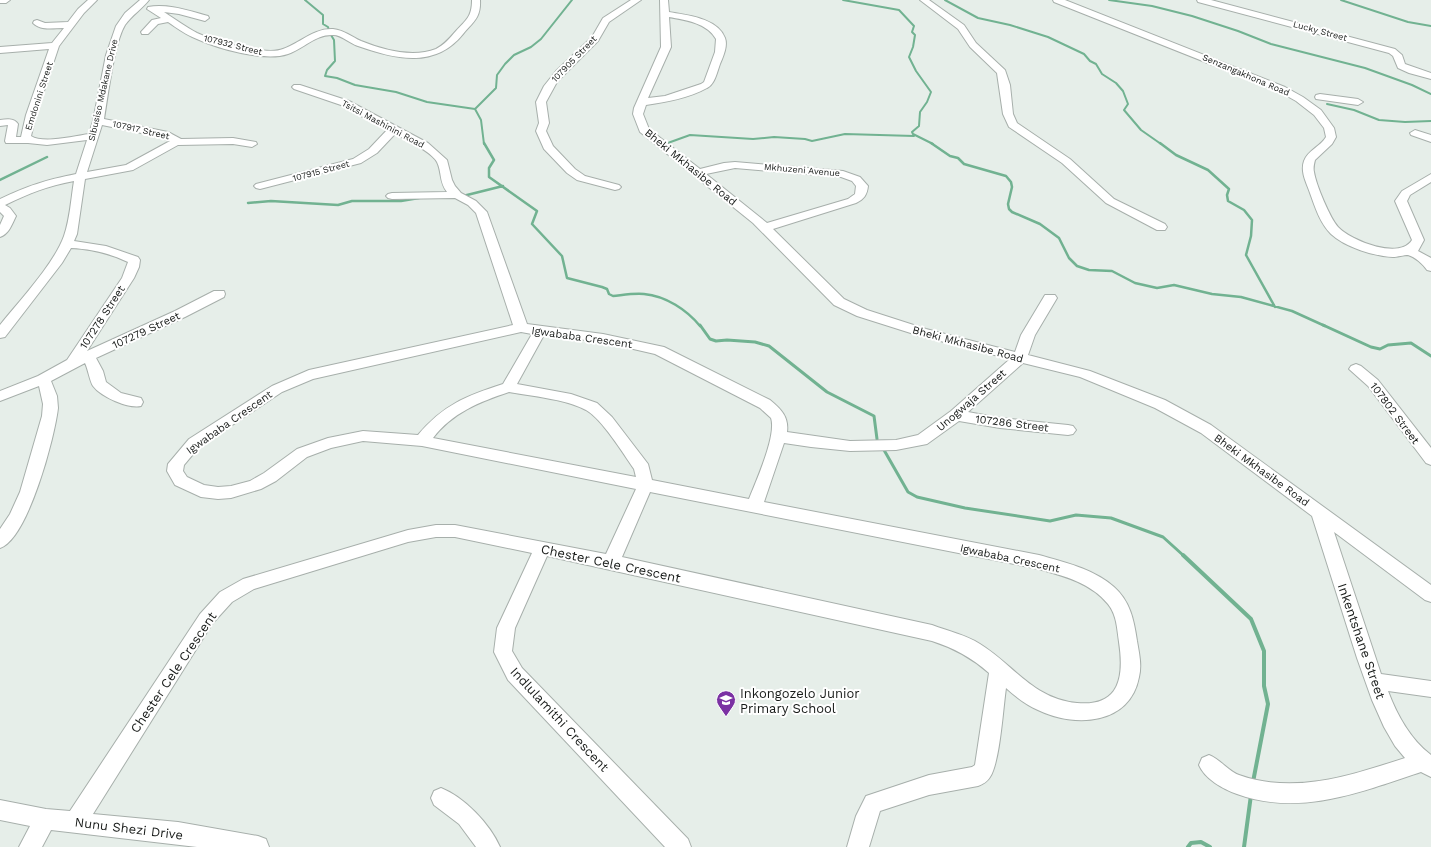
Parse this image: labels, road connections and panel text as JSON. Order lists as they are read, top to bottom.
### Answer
{
  "streets": {
    "street": [
      "Lucky Street",
      "107932 Street",
      "107905 Street",
      "Senzangakhona Road",
      "Sibusiso Mdakane Drive",
      "Emdonini Street",
      "Tsitsi Mashinini Road",
      "107917 Street",
      "Bheki Mkhasibe Road",
      "Mkhuzeni Avenue",
      "107915 Street",
      "107278 Street",
      "107279 Street",
      "Igwababa Crescent",
      "Unogwaja Street",
      "107802 Street",
      "107286 Street",
      "Chester Cele Crescent",
      "Inkentshane Street",
      "Indlulamithi Crescent",
      "Nunu Shezi Drive"
    ]
  },
  "crossings": [
    ["107932 Street", "Sibusiso Mdakane Drive"],
    ["Sibusiso Mdakane Drive", "Emdonini Street"],
    ["Sibusiso Mdakane Drive", "107917 Street"],
    ["Sibusiso Mdakane Drive", "107278 Street"],
    ["Tsitsi Mashinini Road", "107915 Street"],
    ["Tsitsi Mashinini Road", "Igwababa Crescent"],
    ["Bheki Mkhasibe Road", "Mkhuzeni Avenue"],
    ["Bheki Mkhasibe Road", "Unogwaja Street"],
    ["Bheki Mkhasibe Road", "Inkentshane Street"],
    ["107278 Street", "107279 Street"],
    ["Igwababa Crescent", "Unogwaja Street"],
    ["Igwababa Crescent", "Chester Cele Crescent"],
    ["Unogwaja Street", "107286 Street"],
    ["Chester Cele Crescent", "Indlulamithi Crescent"],
    ["Chester Cele Crescent", "Nunu Shezi Drive"]
  ],
  "places": {
    "school or university": ["Inkongozelo Junior Primary School"]
  }
}
